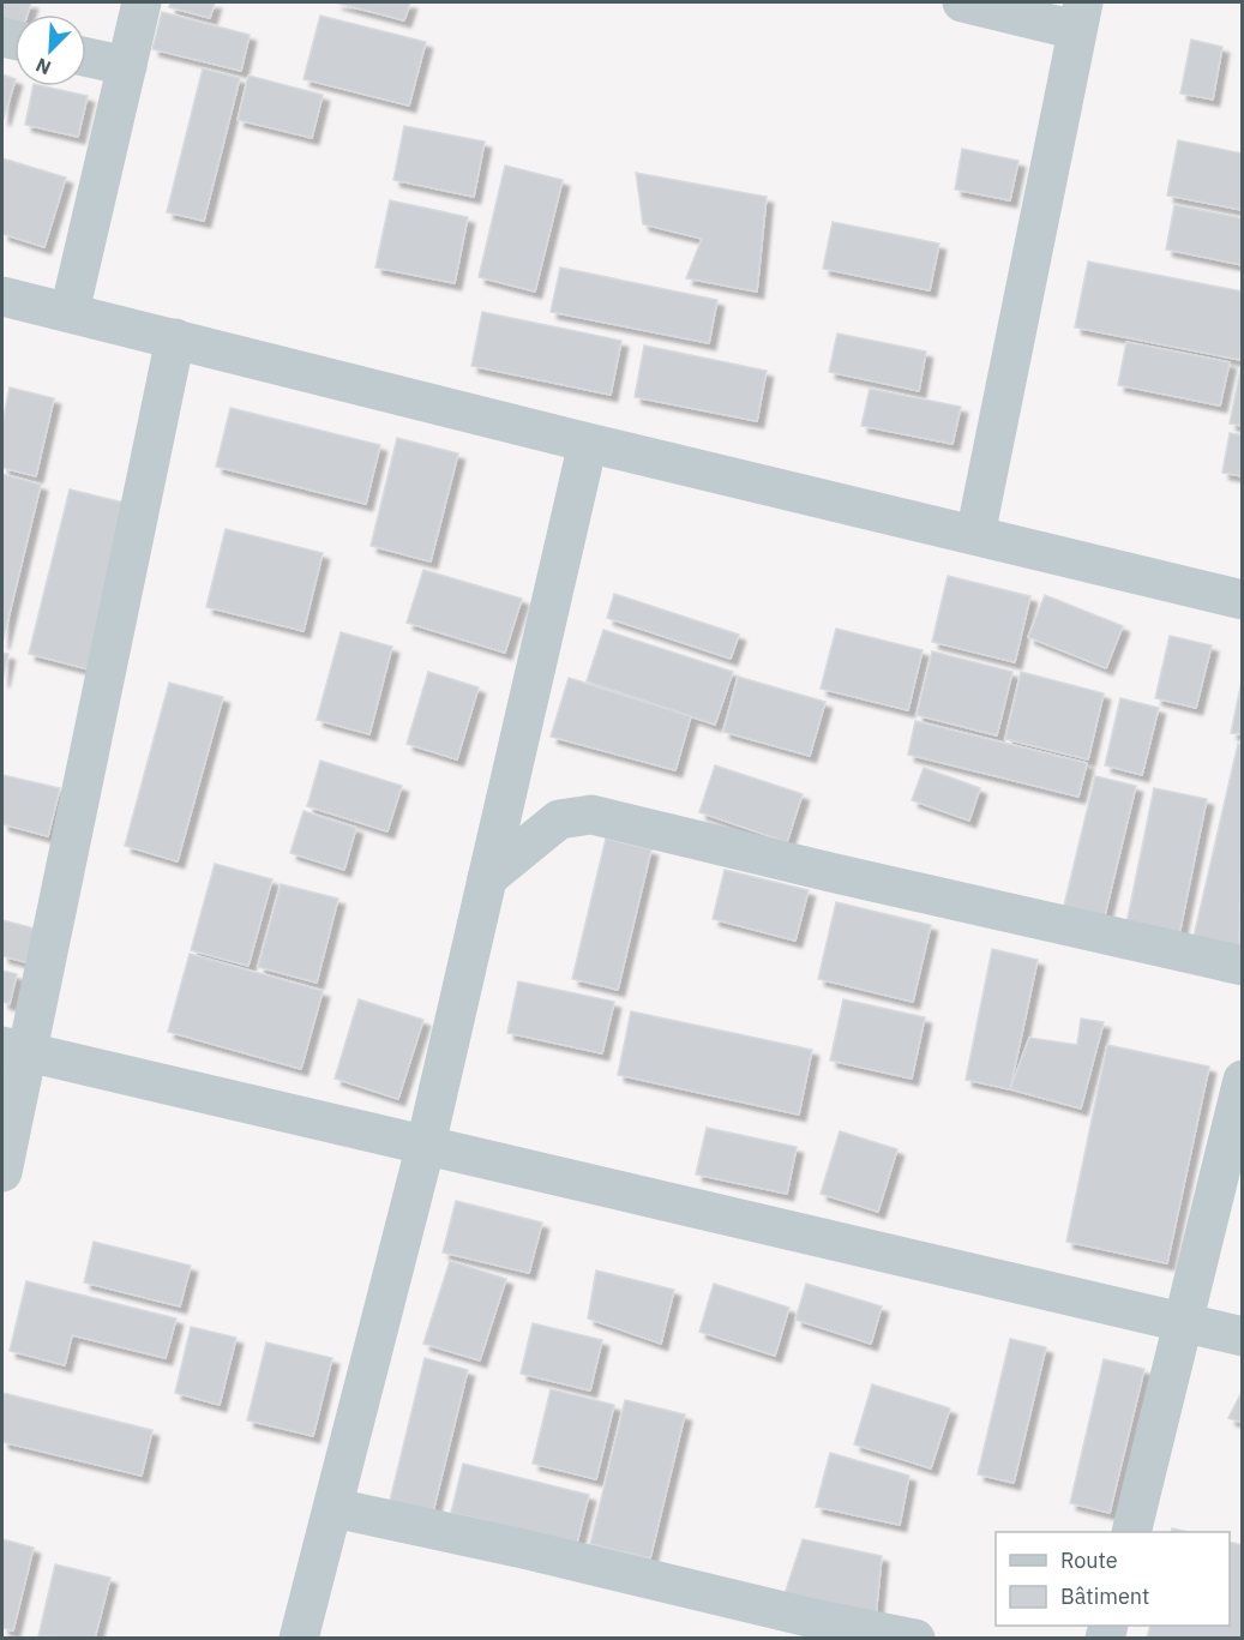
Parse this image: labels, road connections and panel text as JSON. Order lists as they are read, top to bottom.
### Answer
{
  "legend": ["Route", "Bâtiment"],
  "north": "bottom left"
}
